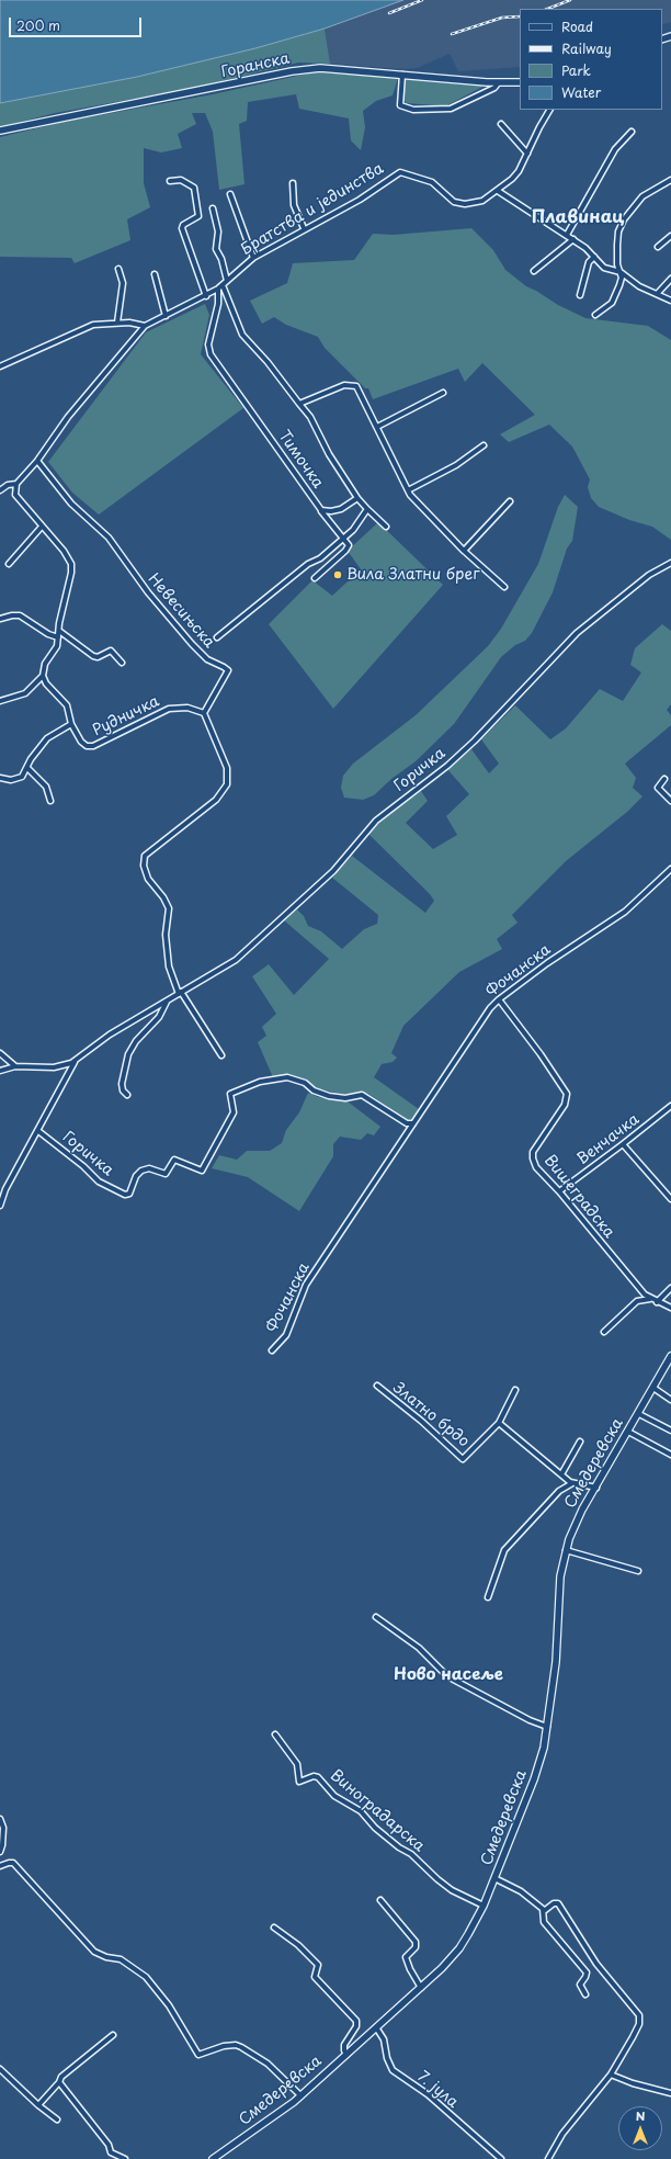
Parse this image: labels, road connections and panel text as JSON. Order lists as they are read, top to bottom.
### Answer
{
  "streets": {
    "main road": ["Горанска", "Смедеревска"],
    "street": [
      "Братства и јединства",
      "Тимочка",
      "Невесињска",
      "Рудничка",
      "Горичка",
      "Фочанска",
      "Венчачка",
      "Вишеградска",
      "Златно брдо",
      "Виноградарска",
      "7. јула"
    ]
  },
  "crossings": [
    ["Братства и јединства", "Тимочка"],
    ["Братства и јединства", "Невесињска"],
    ["Невесињска", "Рудничка"],
    ["Горичка", "Фочанска"],
    ["Фочанска", "Вишеградска"],
    ["Венчачка", "Вишеградска"],
    ["Смедеревска", "Виноградарска"],
    ["Смедеревска", "7. јула"]
  ],
  "districts": ["Плавинац", "Ново насеље"],
  "places": ["Вила Златни брег"],
  "legend": [
    "Road",
    "Railway",
    "Park",
    "Water"
  ],
  "scale_bar": "200 m",
  "north": "top"
}
